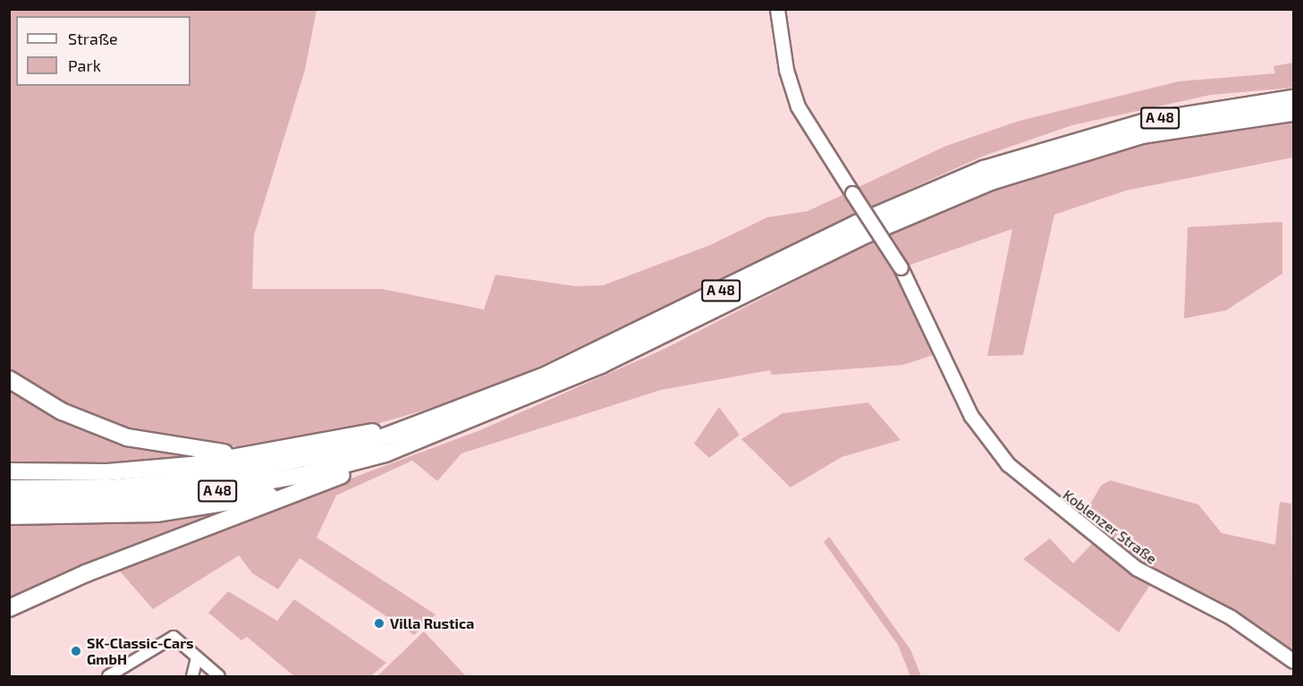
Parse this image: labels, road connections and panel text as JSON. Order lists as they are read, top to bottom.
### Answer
{
  "streets": {
    "highway": ["A 48"],
    "main road": ["Koblenzer Straße"]
  },
  "places": ["Villa Rustica", "SK-Classic-Cars GmbH"],
  "legend": ["Straße", "Park"]
}
